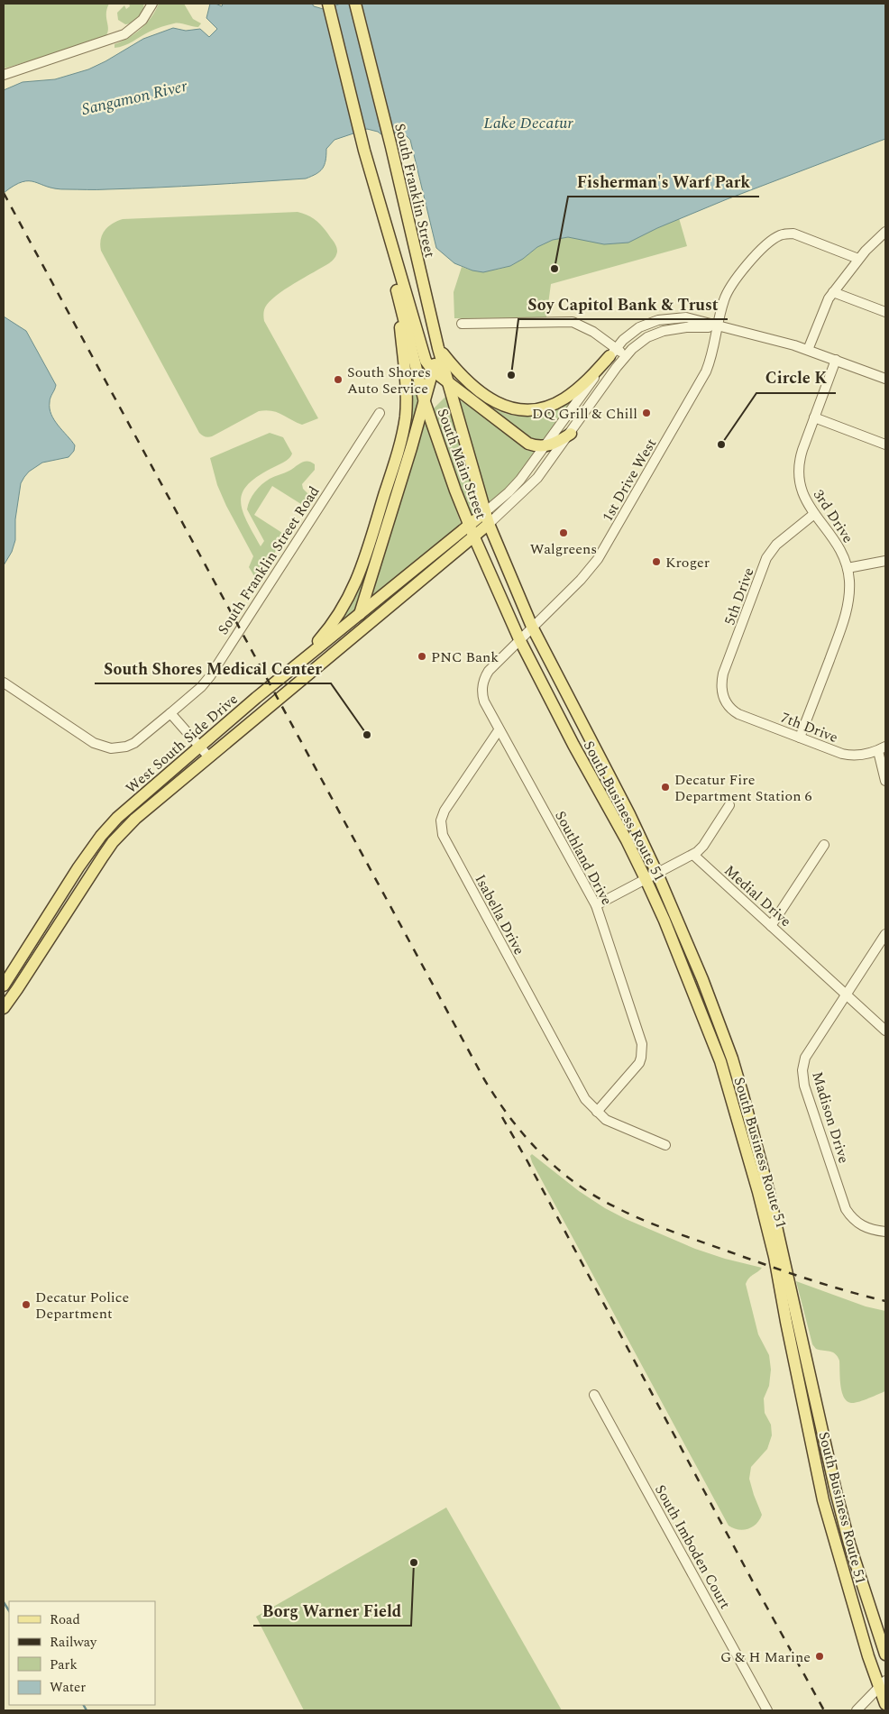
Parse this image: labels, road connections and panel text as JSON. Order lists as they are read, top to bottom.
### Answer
{
  "streets": {
    "main road": [
      "South Franklin Street",
      "South Main Street",
      "West South Side Drive",
      "South Business Route 51"
    ],
    "street": [
      "1st Drive West",
      "3rd Drive",
      "South Franklin Street Road",
      "5th Drive",
      "7th Drive",
      "Southland Drive",
      "Medial Drive",
      "Isabella Drive",
      "Madison Drive",
      "South Imboden Court"
    ]
  },
  "crossings": [
    ["South Franklin Street", "South Main Street"],
    ["South Main Street", "1st Drive West"],
    ["South Main Street", "West South Side Drive"],
    ["South Main Street", "South Business Route 51"],
    ["South Main Street", "Southland Drive"],
    ["1st Drive West", "South Business Route 51"],
    ["1st Drive West", "Southland Drive"],
    ["3rd Drive", "5th Drive"],
    ["3rd Drive", "7th Drive"],
    ["5th Drive", "7th Drive"],
    ["South Business Route 51", "Southland Drive"],
    ["Southland Drive", "Isabella Drive"],
    ["Medial Drive", "Madison Drive"]
  ],
  "water": ["Sangamon River", "Lake Decatur"],
  "places": [
    "Fisherman's Warf Park",
    "Soy Capitol Bank & Trust",
    "South Shores Auto Service",
    "DQ Grill & Chill",
    "Circle K",
    "Walgreens",
    "Kroger",
    "PNC Bank",
    "South Shores Medical Center",
    "Decatur Fire Department Station 6",
    "Decatur Police Department",
    "Borg Warner Field",
    "G & H Marine"
  ],
  "legend": [
    "Road",
    "Railway",
    "Park",
    "Water"
  ]
}
